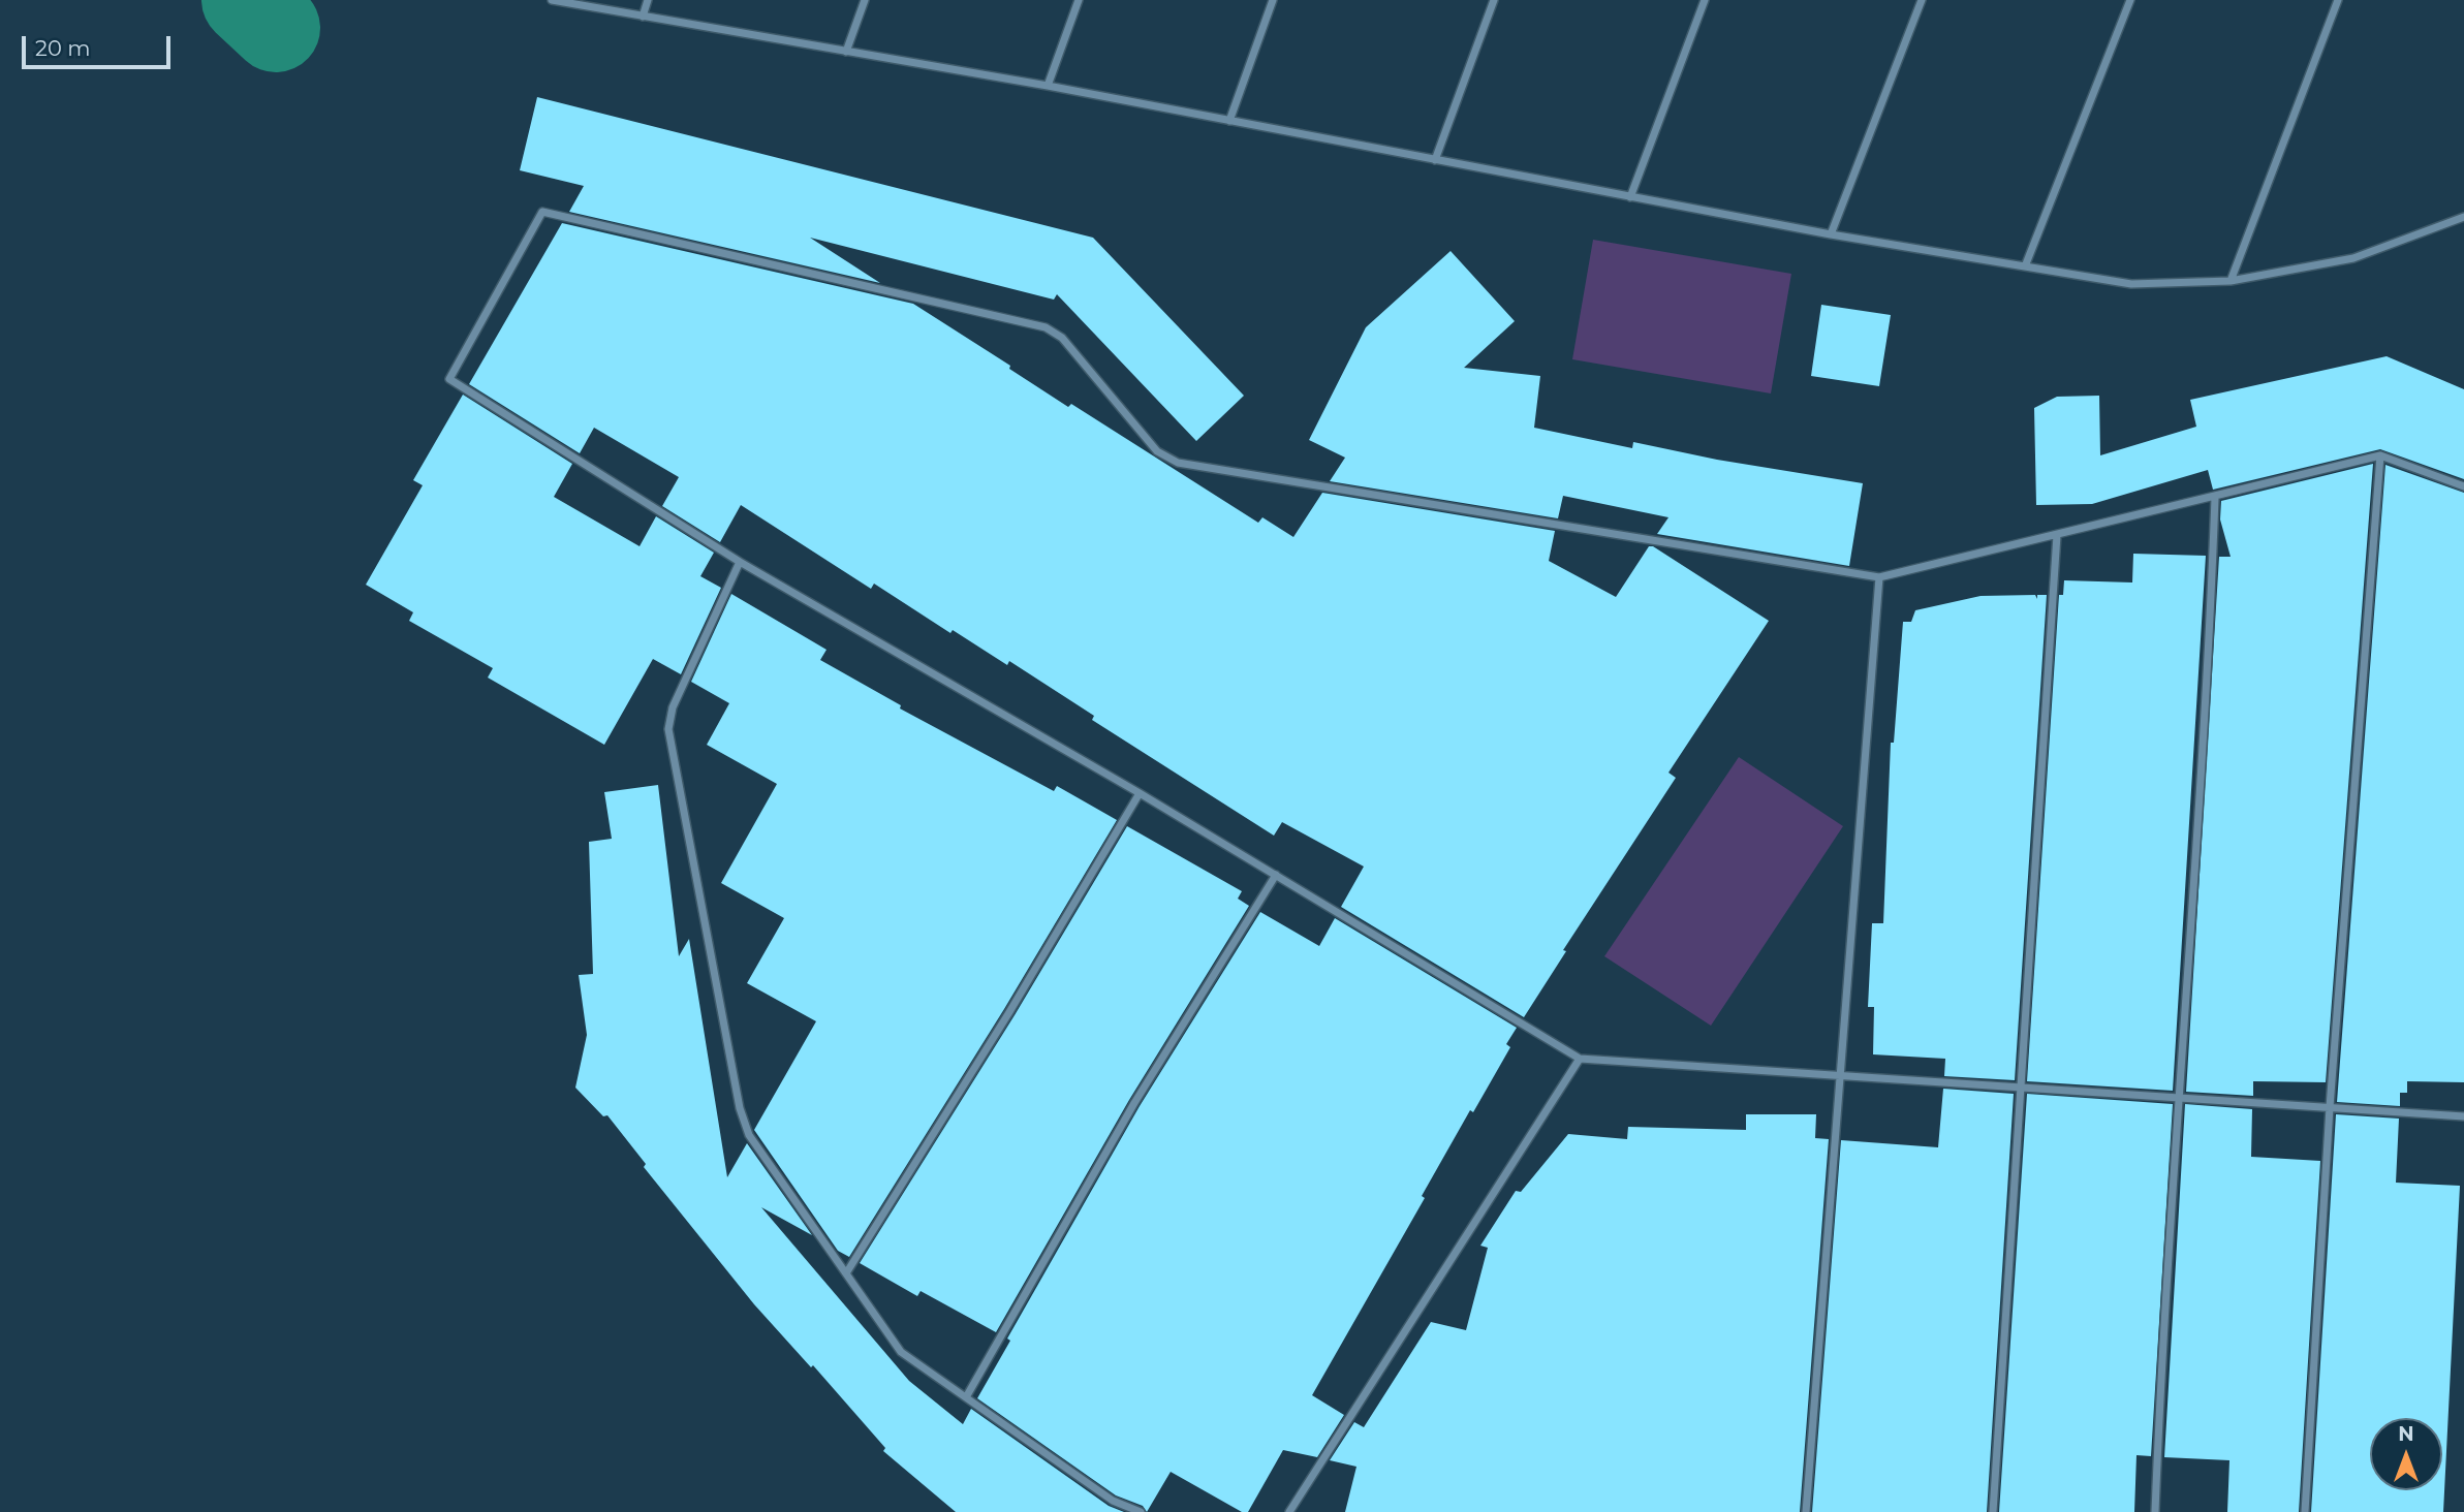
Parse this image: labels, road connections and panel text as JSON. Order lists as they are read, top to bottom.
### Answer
{
  "scale_bar": "20 m",
  "north": "top"
}
